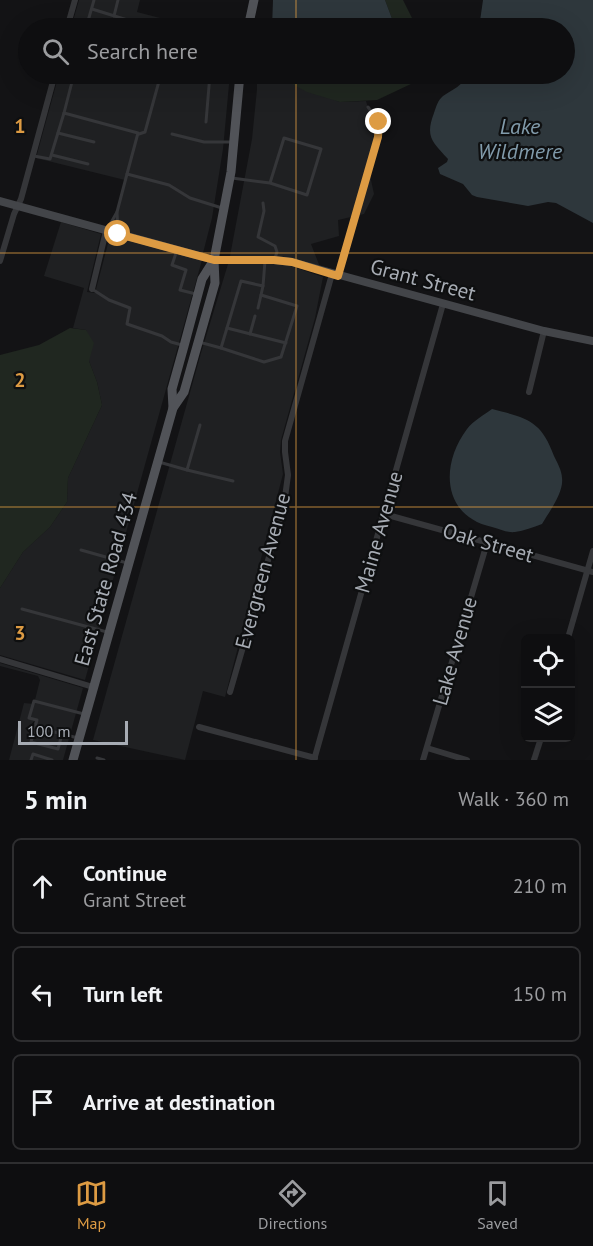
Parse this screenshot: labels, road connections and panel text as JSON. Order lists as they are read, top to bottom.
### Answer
{
  "streets": {
    "main road": ["East State Road 434"],
    "street": [
      "Grant Street",
      "Maine Avenue",
      "Oak Street",
      "Evergreen Avenue",
      "Lake Avenue"
    ]
  },
  "crossings": [
    ["Grant Street", "Maine Avenue"],
    ["Grant Street", "Evergreen Avenue"],
    ["Maine Avenue", "Oak Street"],
    ["Oak Street", "Lake Avenue"]
  ],
  "water": ["Lake Wildmere"],
  "scale_bar": "100 m",
  "page": {
    "search": "Search here",
    "scale": "100 m",
    "heading": ["5 min", "Walk · 360 m"],
    "list": [
      ["Continue", "Grant Street", "210 m"],
      ["Turn left", "150 m"],
      "Arrive at destination"
    ],
    "nav": ["Map", "Directions", "Saved"]
  },
  "grid": {
    "rows": ["1", "2", "3"]
  }
}
